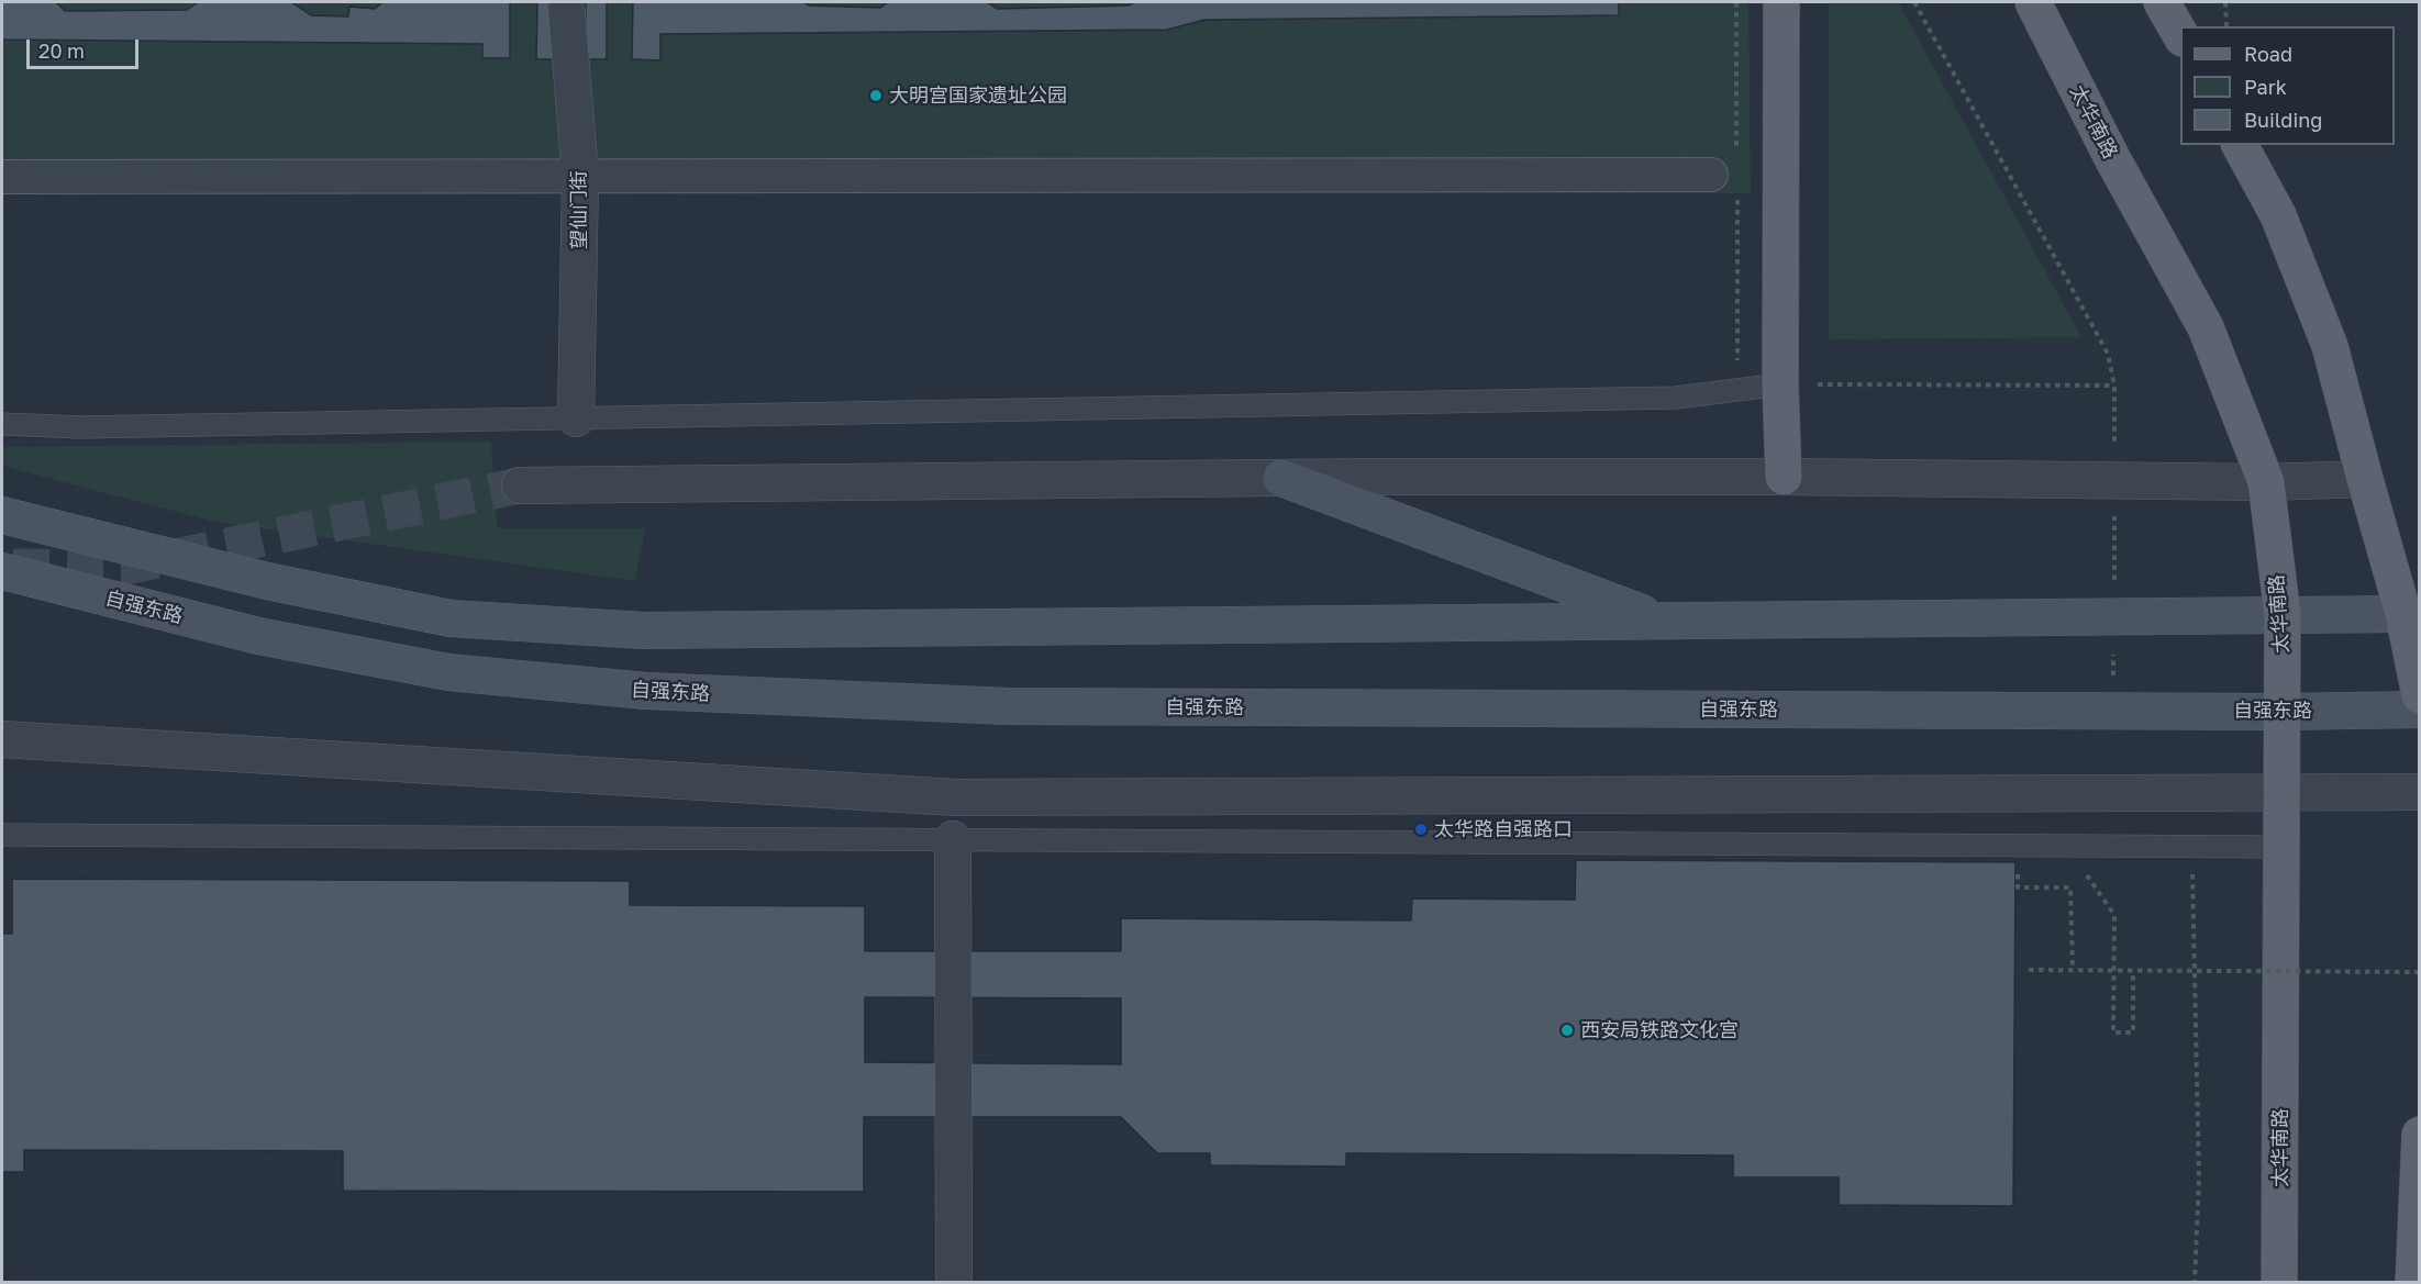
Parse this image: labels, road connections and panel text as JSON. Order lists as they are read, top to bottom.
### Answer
{
  "streets": {
    "main road": ["太华南路", "自强东路"],
    "street": ["望仙门街"]
  },
  "crossings": [
    ["太华南路", "自强东路"]
  ],
  "places": ["大明宫国家遗址公园", "太华路自强路口", "西安局铁路文化宫"],
  "legend": ["Road", "Park", "Building"],
  "scale_bar": "20 m"
}
